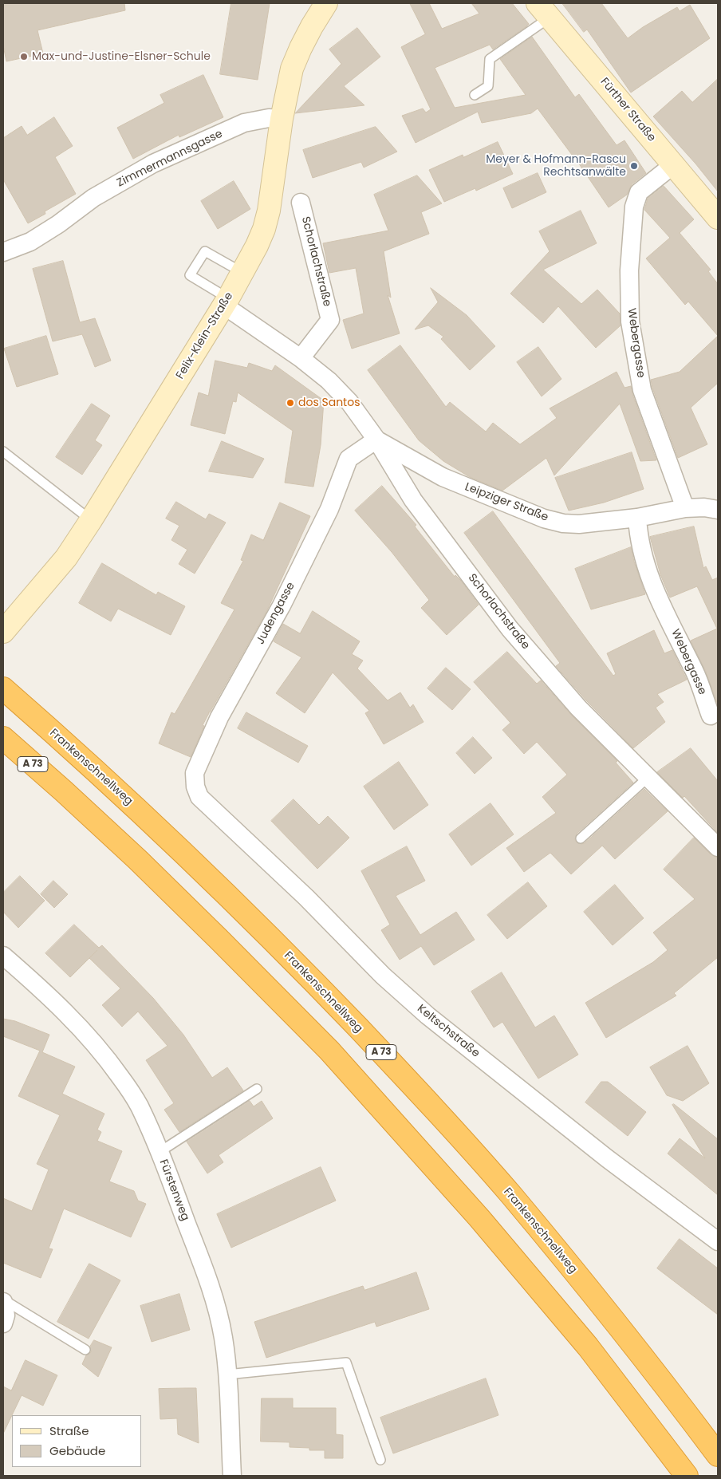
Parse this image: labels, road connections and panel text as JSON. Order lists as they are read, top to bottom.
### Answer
{
  "streets": {
    "highway": ["A 73", "Frankenschnellweg"],
    "street": [
      "Fürther Straße",
      "Zimmermannsgasse",
      "Schorlachstraße",
      "Felix-Klein-Straße",
      "Webergasse",
      "Leipziger Straße",
      "Judengasse",
      "Keltschstraße",
      "Fürstenweg"
    ]
  },
  "crossings": [
    ["Fürther Straße", "Webergasse"],
    ["Zimmermannsgasse", "Felix-Klein-Straße"],
    ["Schorlachstraße", "Felix-Klein-Straße"],
    ["Schorlachstraße", "Leipziger Straße"],
    ["Schorlachstraße", "Judengasse"],
    ["Webergasse", "Leipziger Straße"],
    ["Leipziger Straße", "Judengasse"],
    ["Judengasse", "Keltschstraße"]
  ],
  "places": ["Max-und-Justine-Elsner-Schule", "Meyer & Hofmann-Rascu Rechtsanwälte", "dos Santos"],
  "legend": ["Straße", "Gebäude"]
}
